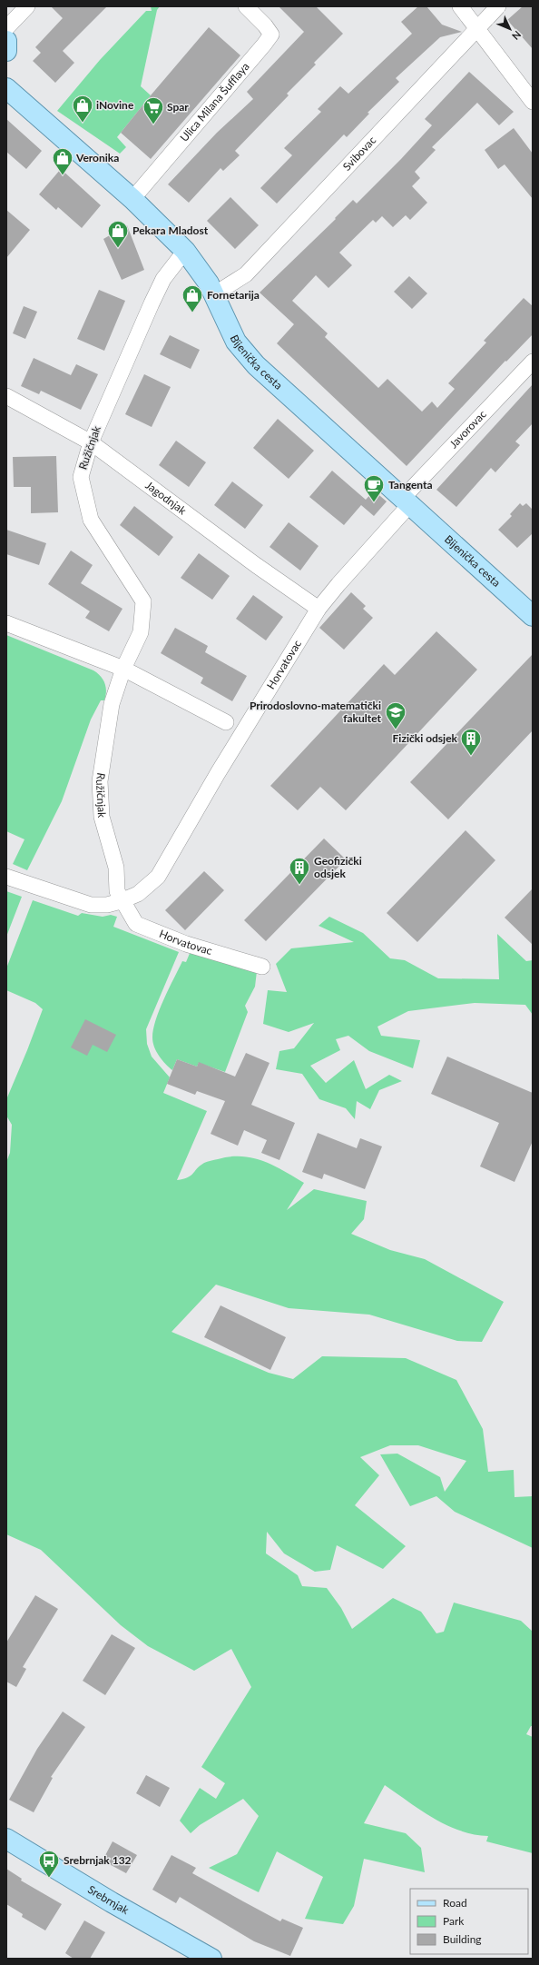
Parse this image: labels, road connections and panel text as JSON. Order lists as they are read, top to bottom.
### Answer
{
  "streets": {
    "main road": ["Bijenička cesta", "Srebrnjak"],
    "street": [
      "Ulica Milana Šufflaya",
      "Svibovac",
      "Javorovac",
      "Ružičnjak",
      "Jagodnjak",
      "Horvatovac"
    ]
  },
  "crossings": [
    ["Ulica Milana Šufflaya", "Bijenička cesta"],
    ["Svibovac", "Bijenička cesta"],
    ["Bijenička cesta", "Javorovac"],
    ["Bijenička cesta", "Ružičnjak"],
    ["Bijenička cesta", "Horvatovac"],
    ["Javorovac", "Horvatovac"],
    ["Ružičnjak", "Jagodnjak"],
    ["Ružičnjak", "Horvatovac"],
    ["Jagodnjak", "Horvatovac"]
  ],
  "places": {
    "shop": [
      "iNovine",
      "Veronika",
      "Pekara Mladost",
      "Fornetarija"
    ],
    "supermarket": ["Spar"],
    "cafe": ["Tangenta"],
    "school or university": ["Prirodoslovno-matematički fakultet"],
    "building": ["Fizički odsjek", "Geofizički odsjek"],
    "bus stop": ["Srebrnjak 132"]
  },
  "legend": ["Road", "Park", "Building"],
  "north": "bottom right"
}
